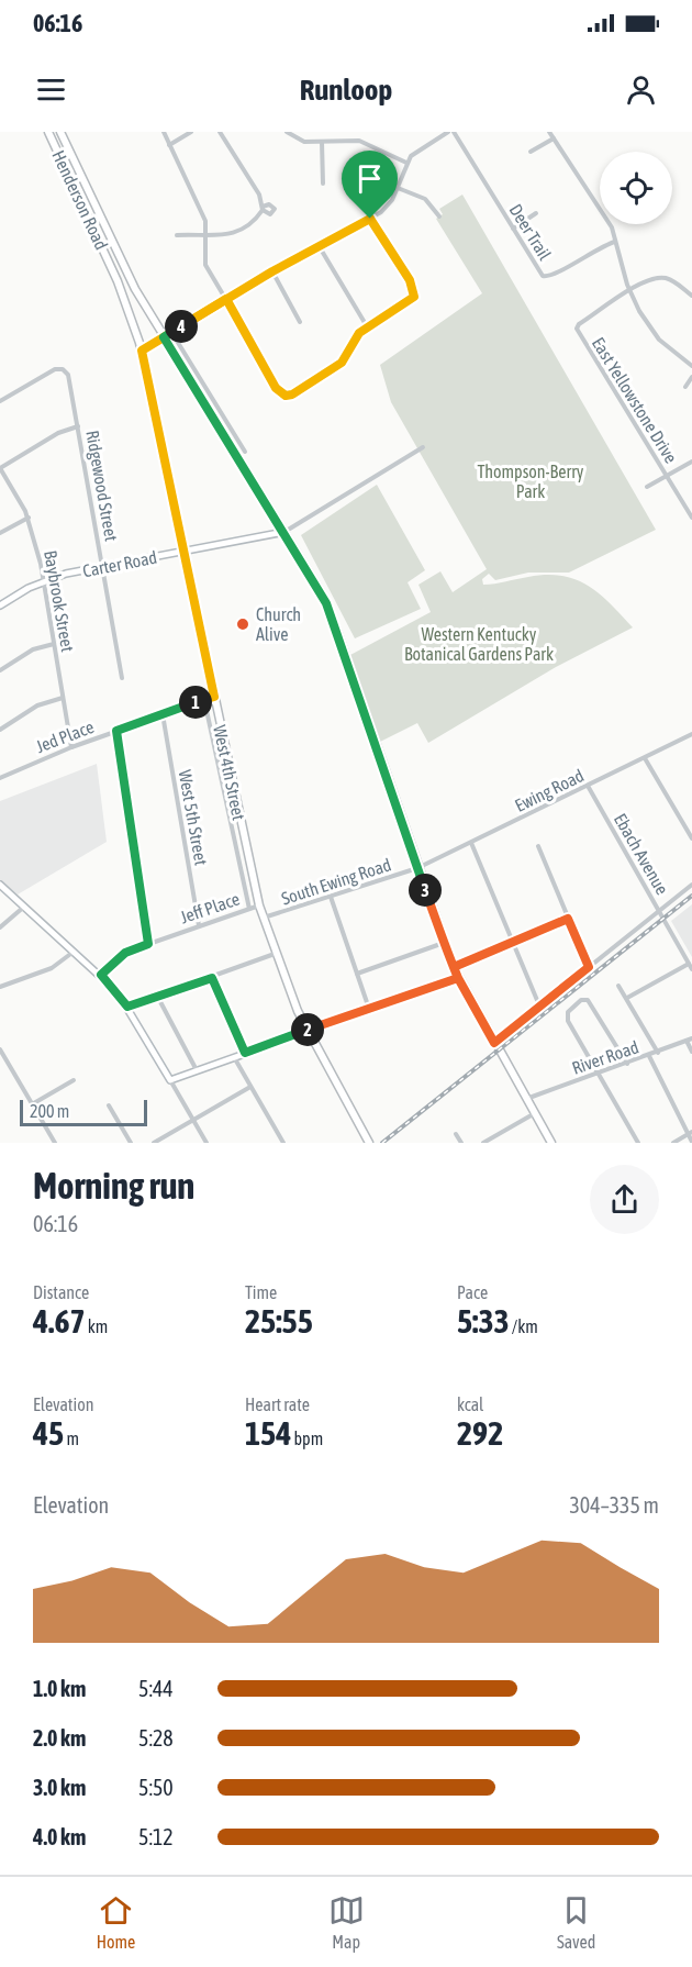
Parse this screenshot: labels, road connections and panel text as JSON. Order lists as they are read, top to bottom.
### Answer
{
  "streets": {
    "main road": ["Henderson Road", "West 4th Street"],
    "street": [
      "Deer Trail",
      "East Yellowstone Drive",
      "Ridgewood Street",
      "Carter Road",
      "Baybrook Street",
      "Jed Place",
      "Ewing Road",
      "West 5th Street",
      "Ebach Avenue",
      "South Ewing Road",
      "Jeff Place",
      "River Road"
    ]
  },
  "crossings": [
    ["Henderson Road", "Carter Road"],
    ["Henderson Road", "West 4th Street"],
    ["Henderson Road", "Ewing Road"],
    ["Henderson Road", "South Ewing Road"],
    ["Henderson Road", "River Road"],
    ["Ridgewood Street", "Carter Road"],
    ["Carter Road", "Baybrook Street"],
    ["Carter Road", "West 4th Street"],
    ["Baybrook Street", "Jed Place"],
    ["Jed Place", "West 4th Street"],
    ["Jed Place", "West 5th Street"],
    ["West 4th Street", "South Ewing Road"],
    ["West 4th Street", "Jeff Place"],
    ["Ewing Road", "Ebach Avenue"],
    ["Ewing Road", "South Ewing Road"],
    ["West 5th Street", "Jeff Place"]
  ],
  "parks": ["Thompson-Berry Park", "Western Kentucky Botanical Gardens Park"],
  "places": ["Church Alive"],
  "scale_bar": "200 m",
  "page": {
    "status": "06:16",
    "header": "Runloop",
    "pins": [
      "4",
      "1",
      "3",
      "2"
    ],
    "scale": "200 m",
    "heading": ["Morning run", "06:16"],
    "stats": [
      ["Distance", "4.67 km"],
      ["Time", "25:55"],
      ["Pace", "5:33 /km"],
      ["Elevation", "45 m"],
      ["Heart rate", "154 bpm"],
      ["kcal", "292"]
    ],
    "chart": ["Elevation", "304–335 m"],
    "list": [
      {
        "name": "1.0 km",
        "note": "5:44"
      },
      {
        "name": "2.0 km",
        "note": "5:28"
      },
      {
        "name": "3.0 km",
        "note": "5:50"
      },
      {
        "name": "4.0 km",
        "note": "5:12"
      }
    ],
    "tabs": ["Home", "Map", "Saved"]
  }
}
